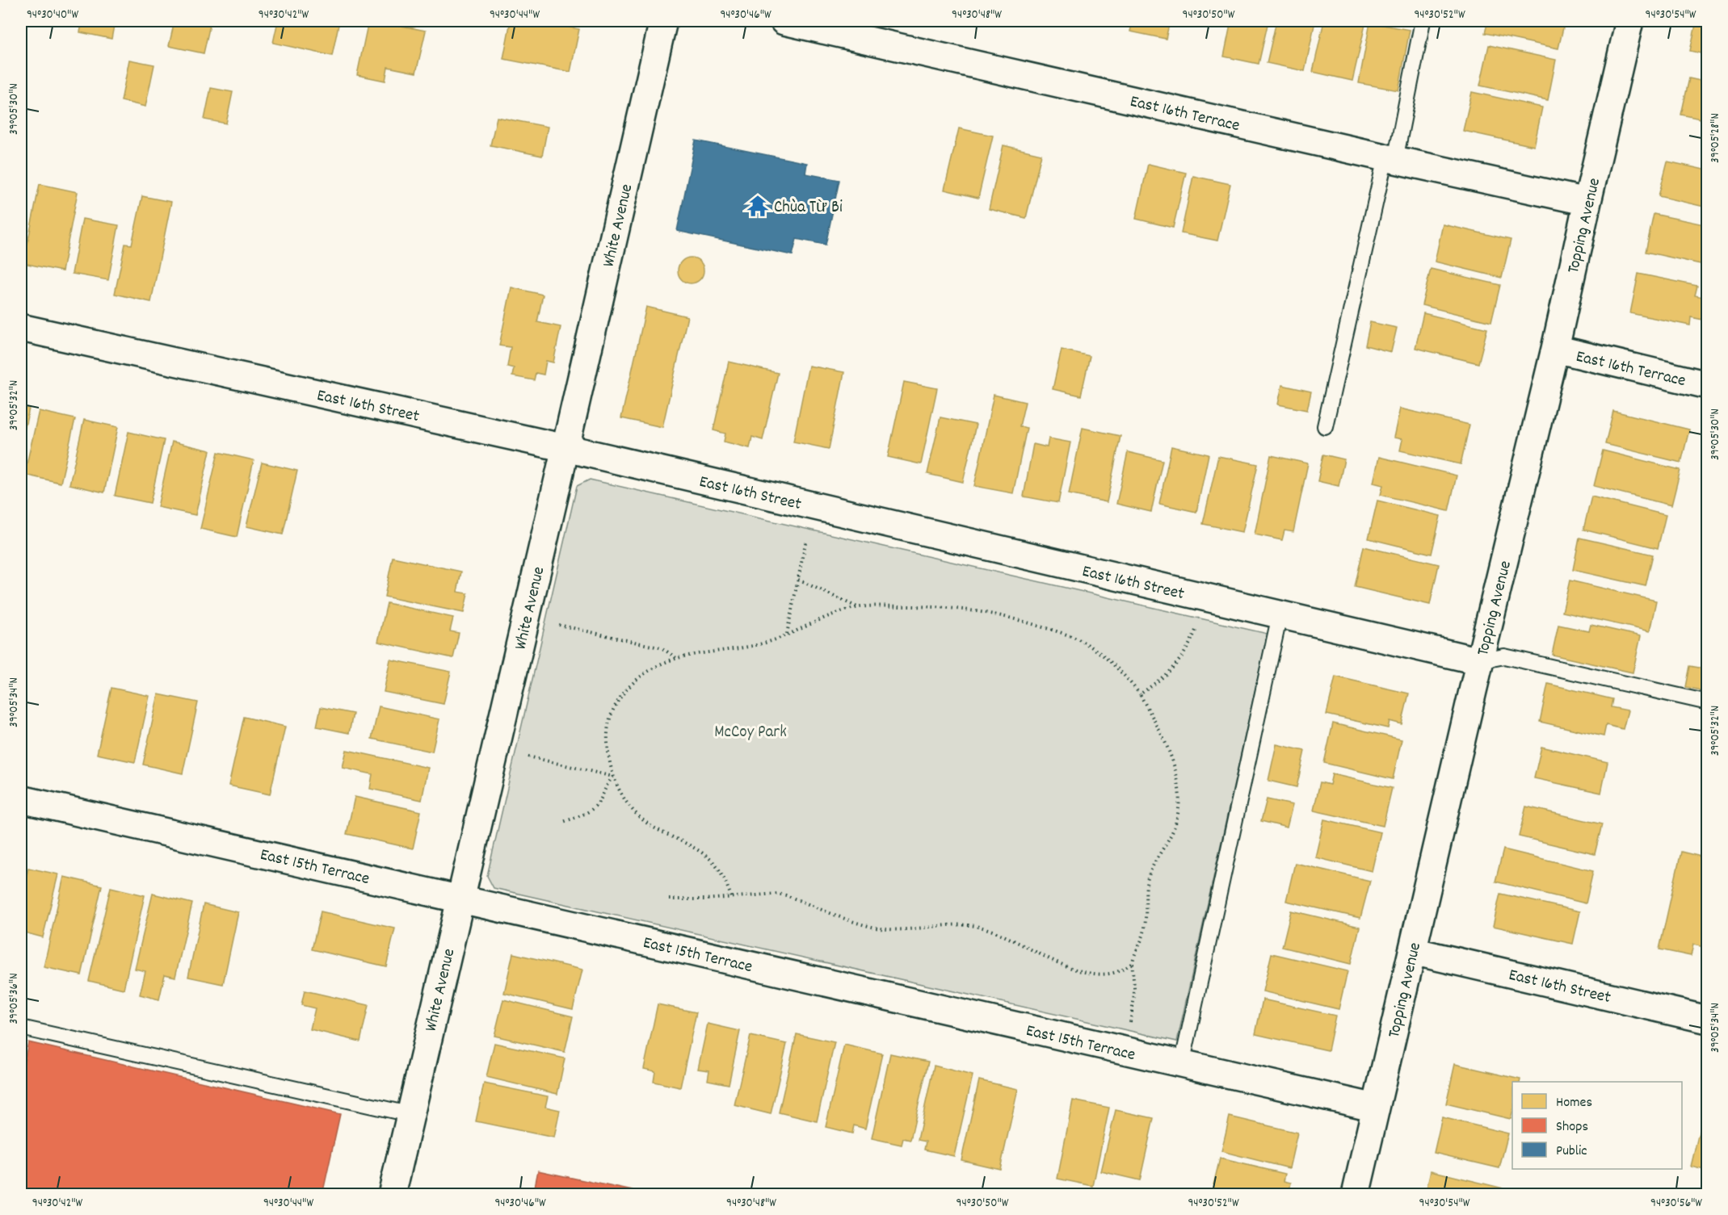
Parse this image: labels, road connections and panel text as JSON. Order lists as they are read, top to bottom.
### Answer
{
  "streets": {
    "street": [
      "East 16th Terrace",
      "White Avenue",
      "Topping Avenue",
      "East 16th Street",
      "East 15th Terrace"
    ]
  },
  "crossings": [
    ["East 16th Terrace", "Topping Avenue"],
    ["White Avenue", "East 16th Street"],
    ["White Avenue", "East 15th Terrace"],
    ["Topping Avenue", "East 16th Street"],
    ["Topping Avenue", "East 15th Terrace"]
  ],
  "parks": ["McCoy Park"],
  "places": {
    "temple": ["Chùa Từ Bi"]
  },
  "legend": ["Homes", "Shops", "Public"],
  "coordinates": [
    "94°30'40\"W",
    "94°30'42\"W",
    "94°30'44\"W",
    "94°30'46\"W",
    "94°30'48\"W",
    "94°30'50\"W",
    "94°30'52\"W",
    "94°30'54\"W",
    "39°05'30\"N",
    "39°05'28\"N",
    "39°05'32\"N",
    "39°05'34\"N",
    "39°05'36\"N",
    "94°30'56\"W"
  ]
}
